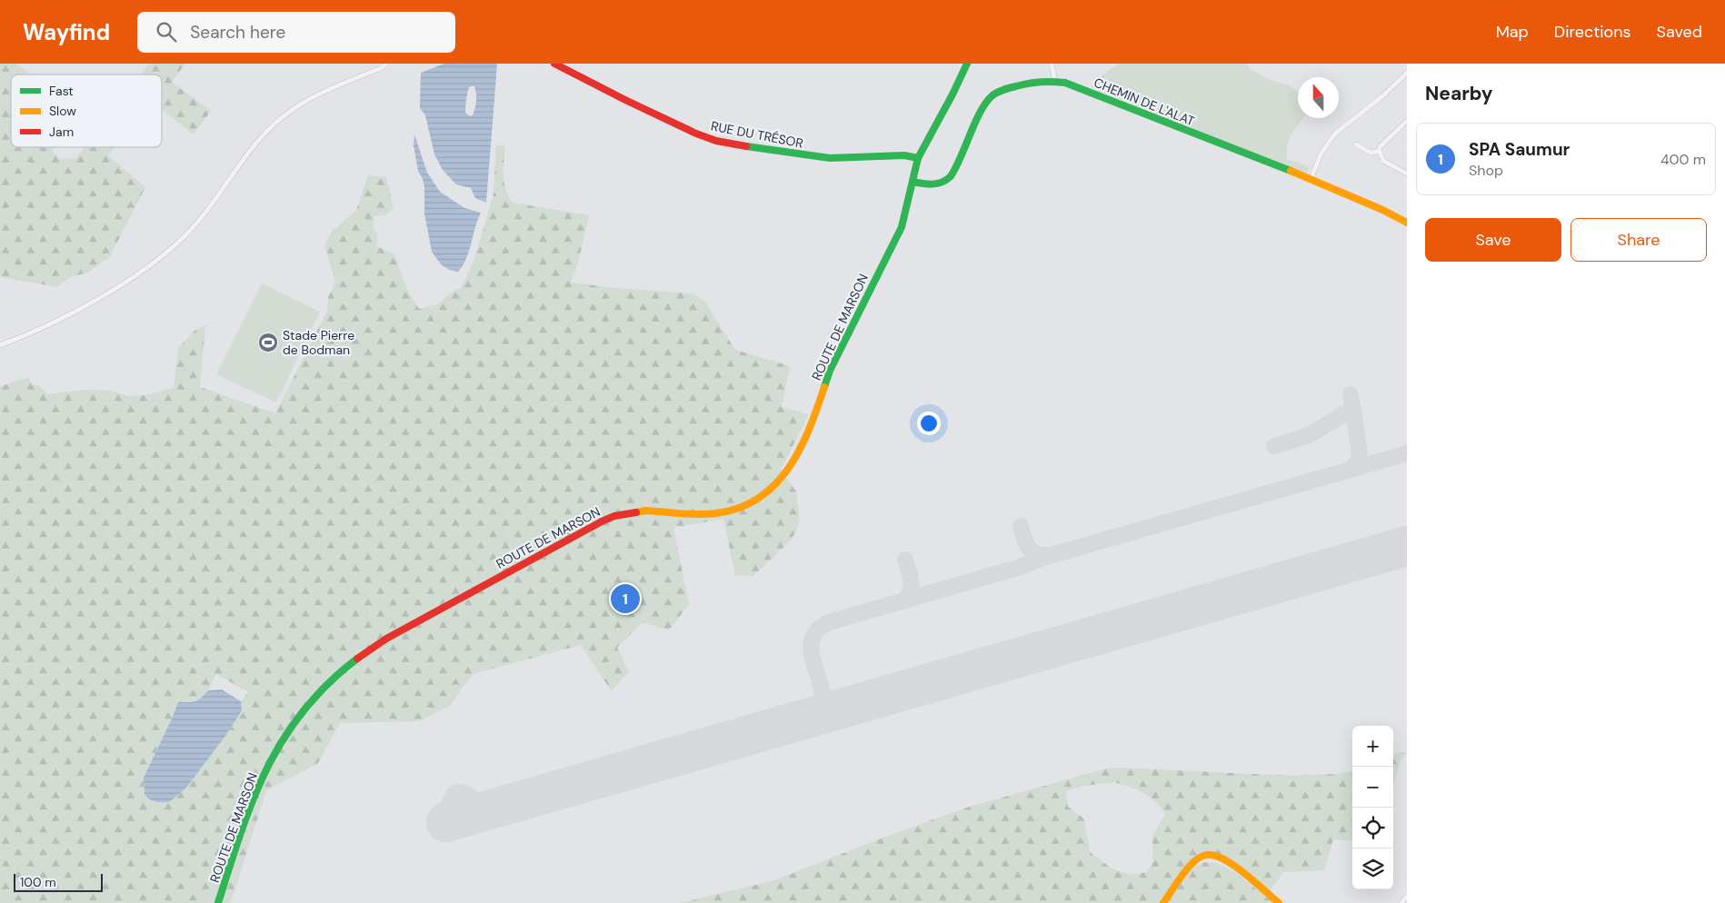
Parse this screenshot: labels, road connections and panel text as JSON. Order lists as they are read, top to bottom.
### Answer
{
  "streets": {
    "street": ["CHEMIN DE L'ALAT", "RUE DU TRÉSOR", "ROUTE DE MARSON"]
  },
  "crossings": [
    ["CHEMIN DE L'ALAT", "ROUTE DE MARSON"],
    ["RUE DU TRÉSOR", "ROUTE DE MARSON"]
  ],
  "places": {
    "sports": ["Stade Pierre de Bodman"]
  },
  "legend": ["Fast", "Slow", "Jam"],
  "scale_bar": "100 m",
  "north": "top",
  "page": {
    "header": "Wayfind",
    "search": "Search here",
    "nav": ["Map", "Directions", "Saved"],
    "heading": "Nearby",
    "list": [
      {
        "mark": "1",
        "name": "SPA Saumur",
        "note": "Shop",
        "value": "400 m"
      }
    ],
    "buttons": ["Save", "Share"],
    "pins": "1",
    "map_buttons": ["+", "−"],
    "scale": "100 m"
  }
}
